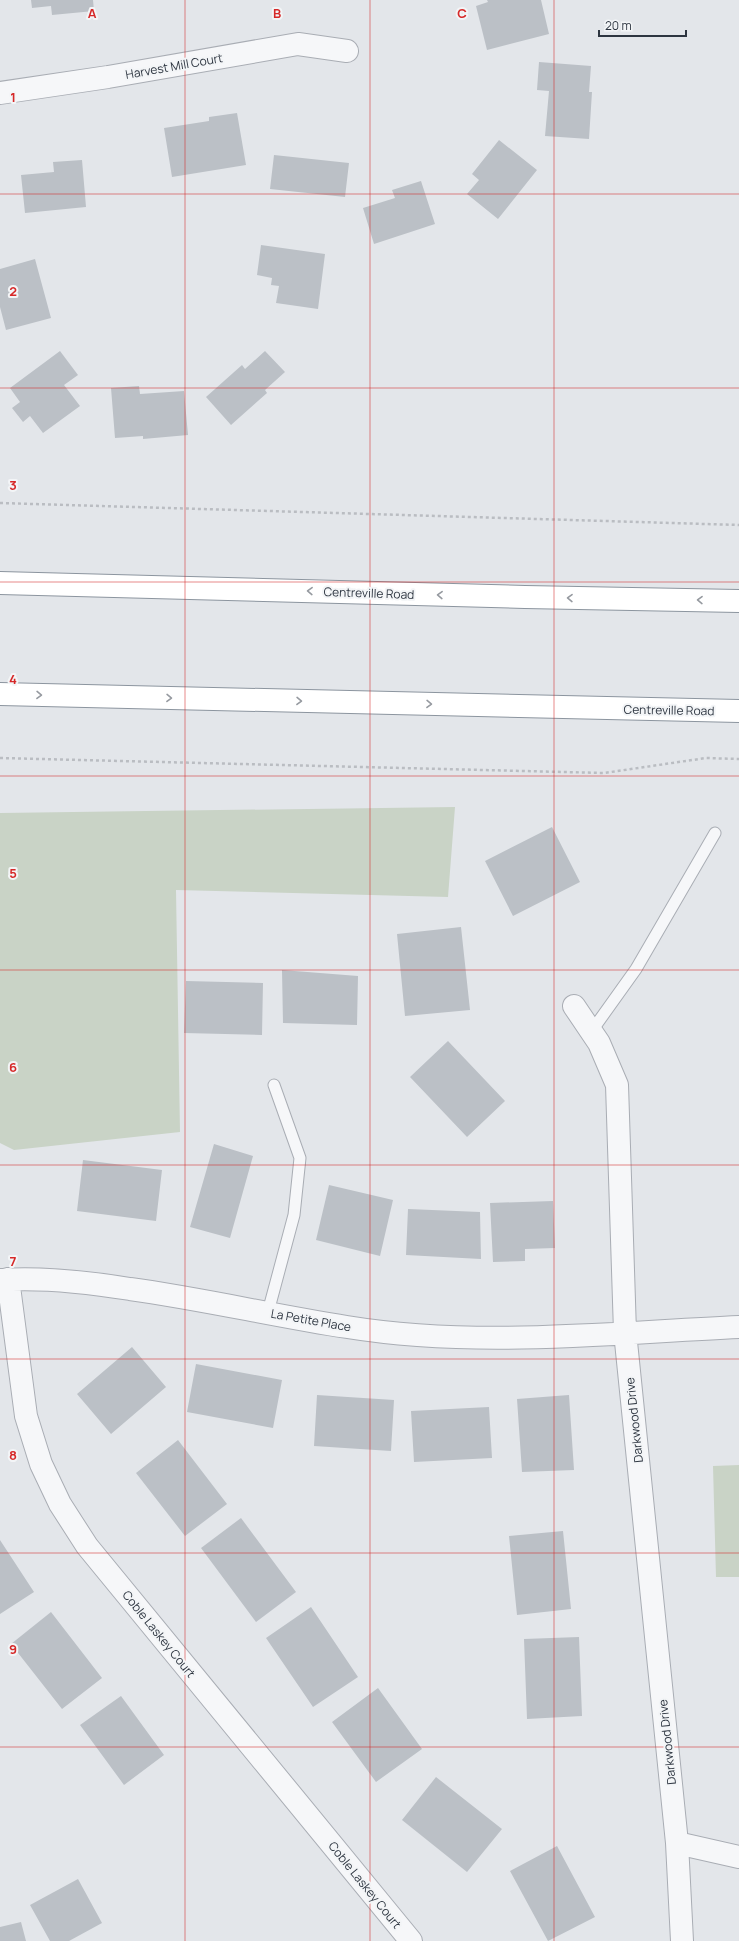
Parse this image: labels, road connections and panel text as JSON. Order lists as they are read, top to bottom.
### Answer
{
  "streets": {
    "highway": ["Centreville Road"],
    "street": [
      "Harvest Mill Court",
      "La Petite Place",
      "Darkwood Drive",
      "Coble Laskey Court"
    ]
  },
  "crossings": [
    ["La Petite Place", "Darkwood Drive"],
    ["La Petite Place", "Coble Laskey Court"]
  ],
  "scale_bar": "20 m",
  "grid": {
    "columns": ["A", "B", "C"],
    "rows": [
      "1",
      "2",
      "3",
      "4",
      "5",
      "6",
      "7",
      "8",
      "9"
    ]
  }
}
